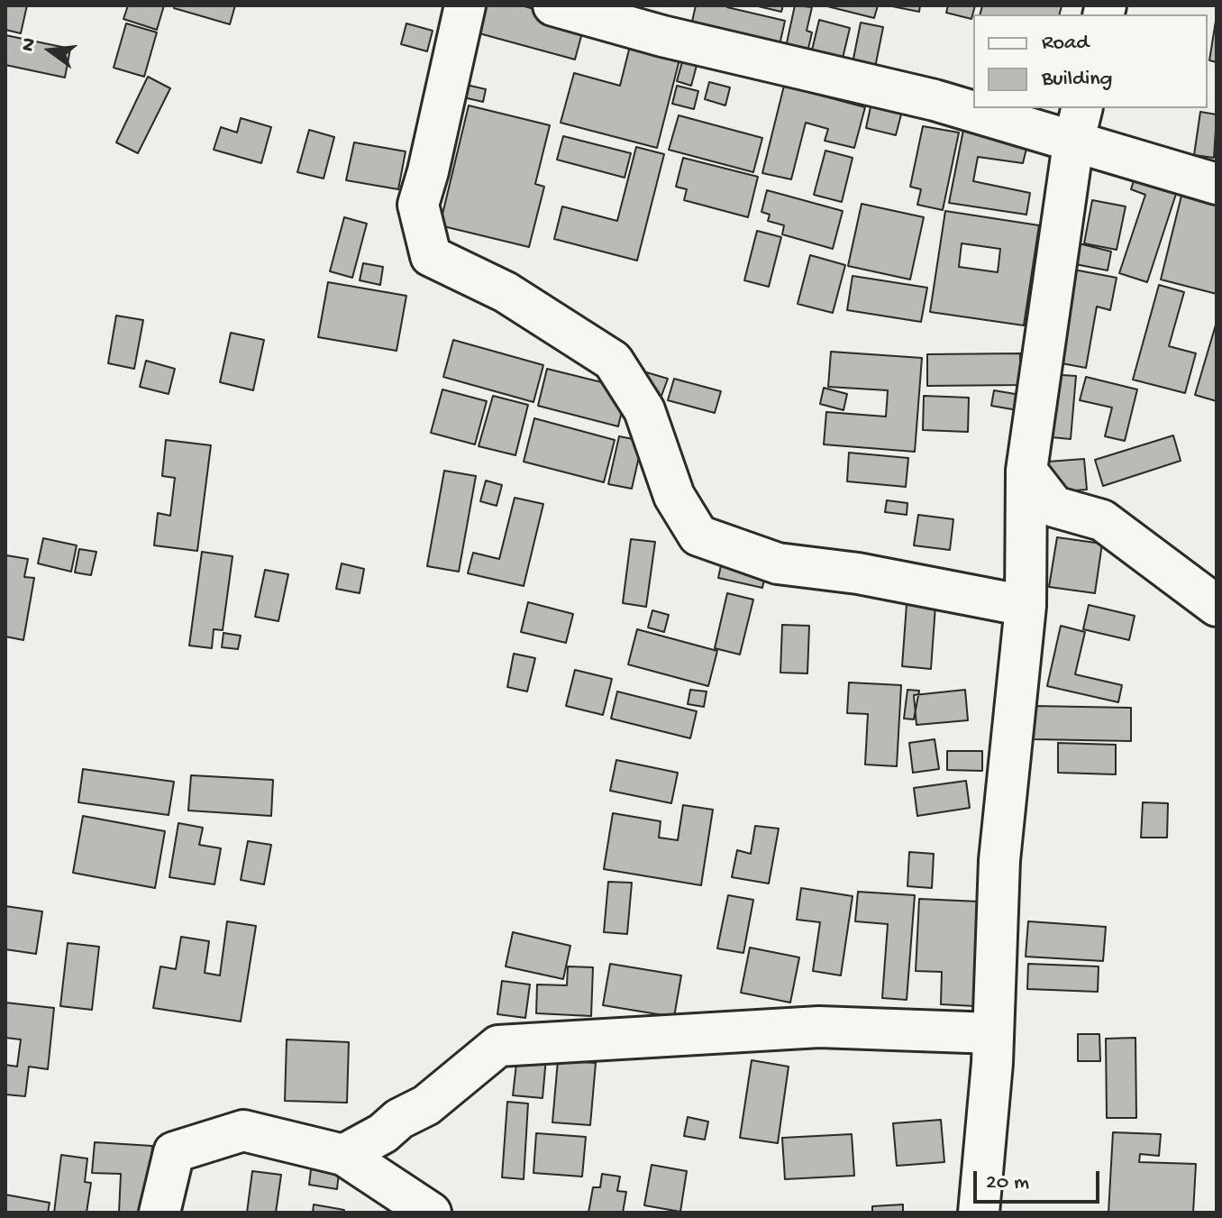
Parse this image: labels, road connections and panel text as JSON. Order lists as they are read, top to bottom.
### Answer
{
  "legend": ["Road", "Building"],
  "scale_bar": "20 m",
  "north": "left"
}
